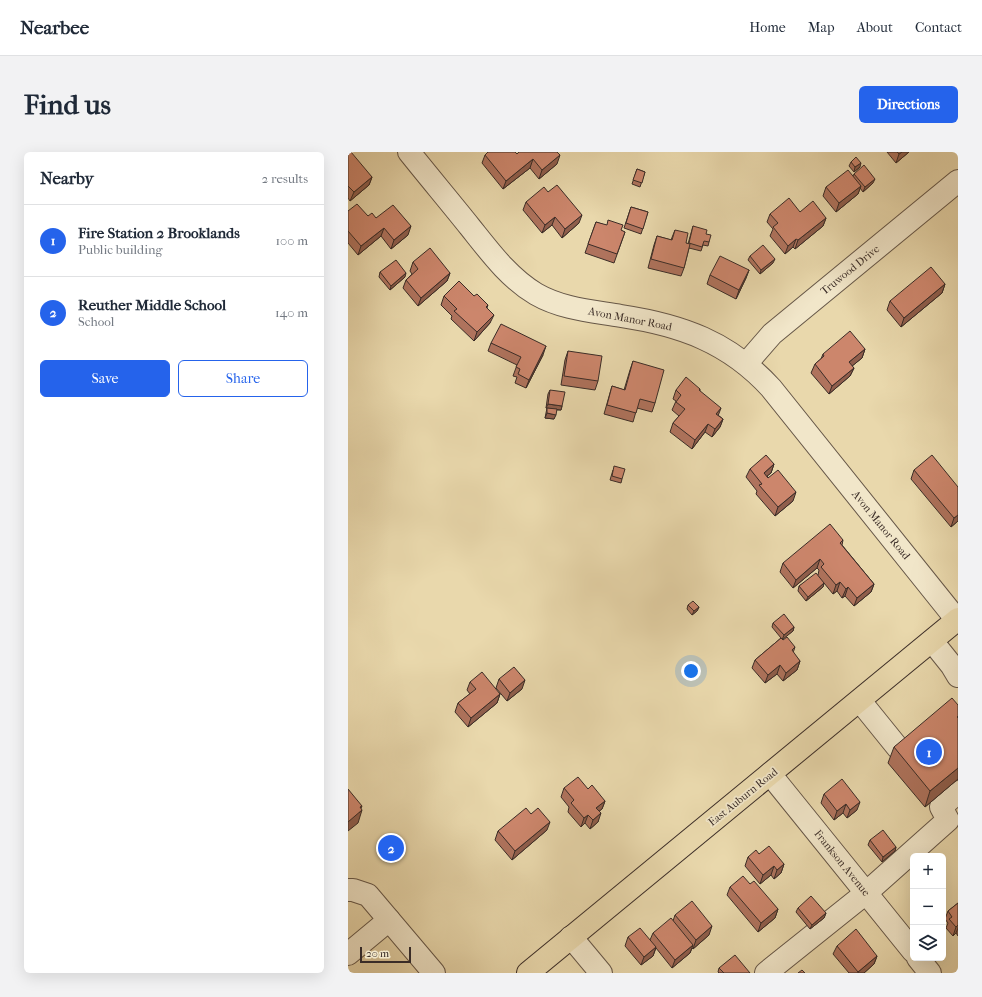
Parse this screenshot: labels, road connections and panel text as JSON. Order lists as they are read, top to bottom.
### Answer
{
  "streets": {
    "main road": ["East Auburn Road"],
    "street": ["Truwood Drive", "Avon Manor Road", "Frankson Avenue"]
  },
  "crossings": [
    ["Truwood Drive", "Avon Manor Road"],
    ["Avon Manor Road", "East Auburn Road"],
    ["East Auburn Road", "Frankson Avenue"]
  ],
  "scale_bar": "20 m",
  "page": {
    "header": "Nearbee",
    "nav": [
      "Home",
      "Map",
      "About",
      "Contact"
    ],
    "buttons": [
      "Directions",
      ["Save", "Share"]
    ],
    "title": "Find us",
    "heading": ["Nearby", "2 results"],
    "list": [
      {
        "mark": "1",
        "name": "Fire Station 2 Brooklands",
        "note": "Public building",
        "value": "100 m"
      },
      {
        "mark": "2",
        "name": "Reuther Middle School",
        "note": "School",
        "value": "140 m"
      }
    ],
    "pins": ["1", "2"],
    "map_buttons": ["+", "−"],
    "scale": "20 m"
  }
}
